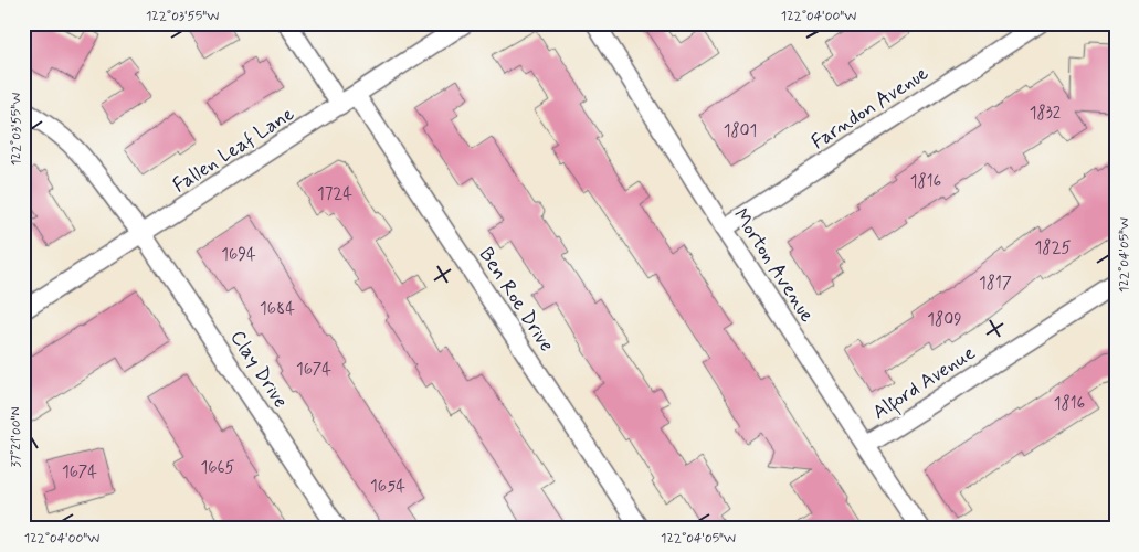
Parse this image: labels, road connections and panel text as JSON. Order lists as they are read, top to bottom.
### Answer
{
  "streets": {
    "street": [
      "Farndon Avenue",
      "Fallen Leaf Lane",
      "Morton Avenue",
      "Ben Roe Drive",
      "Clay Drive",
      "Alford Avenue"
    ]
  },
  "crossings": [
    ["Farndon Avenue", "Morton Avenue"],
    ["Fallen Leaf Lane", "Ben Roe Drive"],
    ["Fallen Leaf Lane", "Clay Drive"],
    ["Morton Avenue", "Alford Avenue"]
  ],
  "house_numbers": [
    "1832",
    "1801",
    "1816",
    "1724",
    "1825",
    "1694",
    "1817",
    "1684",
    "1809",
    "1674",
    "1816",
    "1665",
    "1674",
    "1654"
  ],
  "coordinates": [
    "122°03'55\"W",
    "122°04'00\"W",
    "122°04'05\"W",
    "37°21'00\"N"
  ]
}
